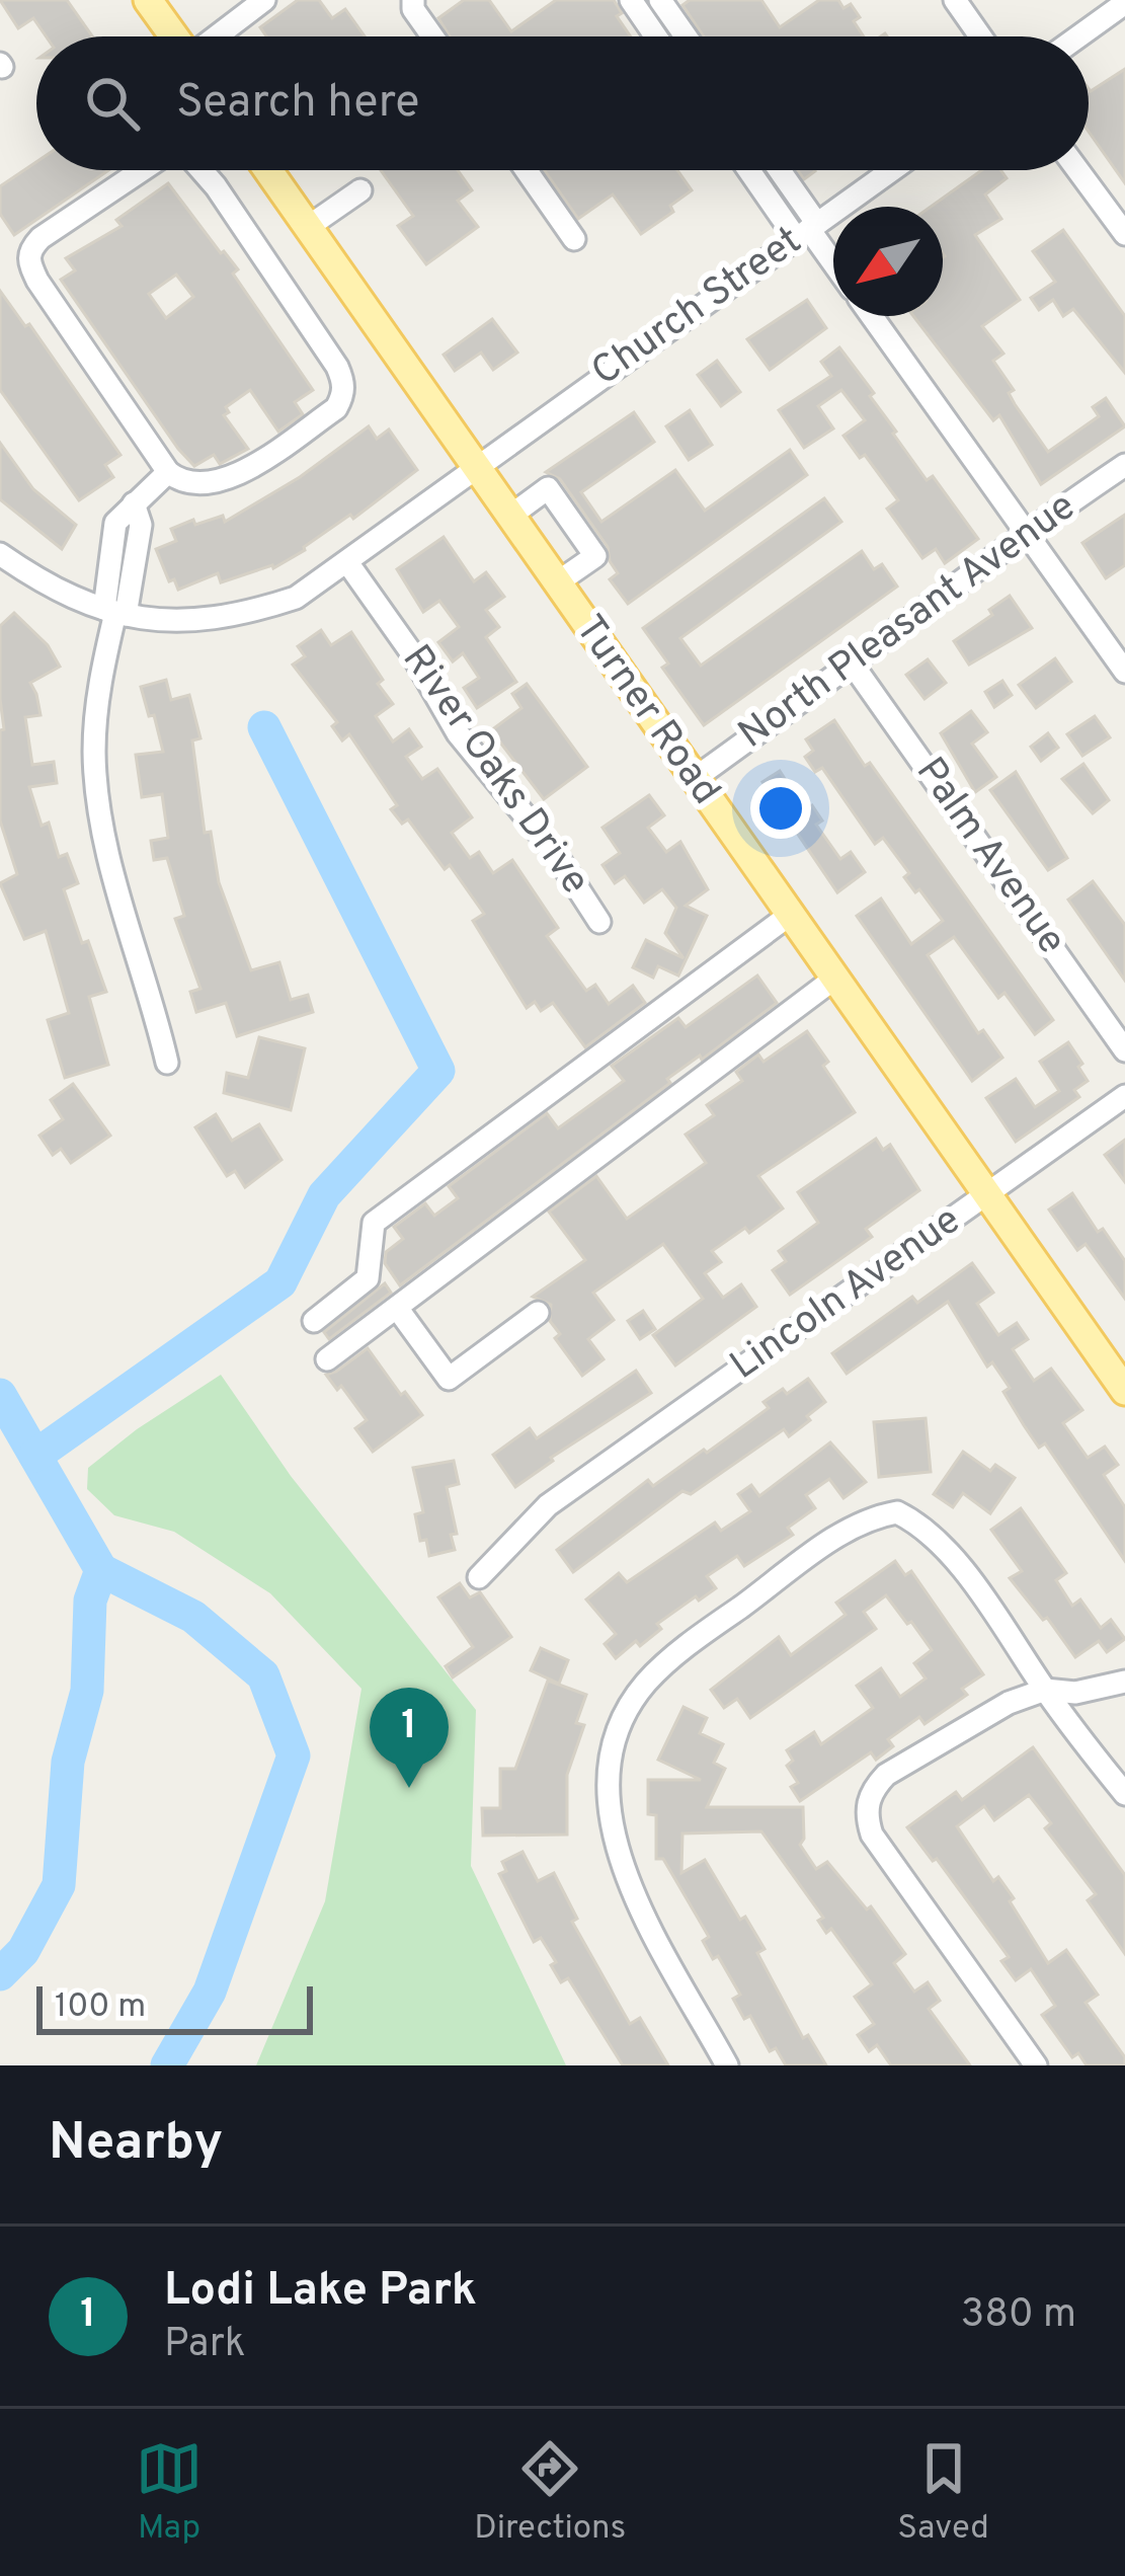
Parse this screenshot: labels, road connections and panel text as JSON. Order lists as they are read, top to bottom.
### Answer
{
  "streets": {
    "main road": ["Turner Road"],
    "street": [
      "Church Street",
      "North Pleasant Avenue",
      "River Oaks Drive",
      "Palm Avenue",
      "Lincoln Avenue"
    ]
  },
  "crossings": [
    ["Church Street", "Turner Road"],
    ["Church Street", "River Oaks Drive"],
    ["North Pleasant Avenue", "Turner Road"],
    ["North Pleasant Avenue", "Palm Avenue"],
    ["Turner Road", "Lincoln Avenue"]
  ],
  "scale_bar": "100 m",
  "north": "bottom left",
  "page": {
    "search": "Search here",
    "pins": "1",
    "scale": "100 m",
    "heading": "Nearby",
    "list": [
      {
        "mark": "1",
        "name": "Lodi Lake Park",
        "note": "Park",
        "value": "380 m"
      }
    ],
    "nav": ["Map", "Directions", "Saved"]
  }
}
